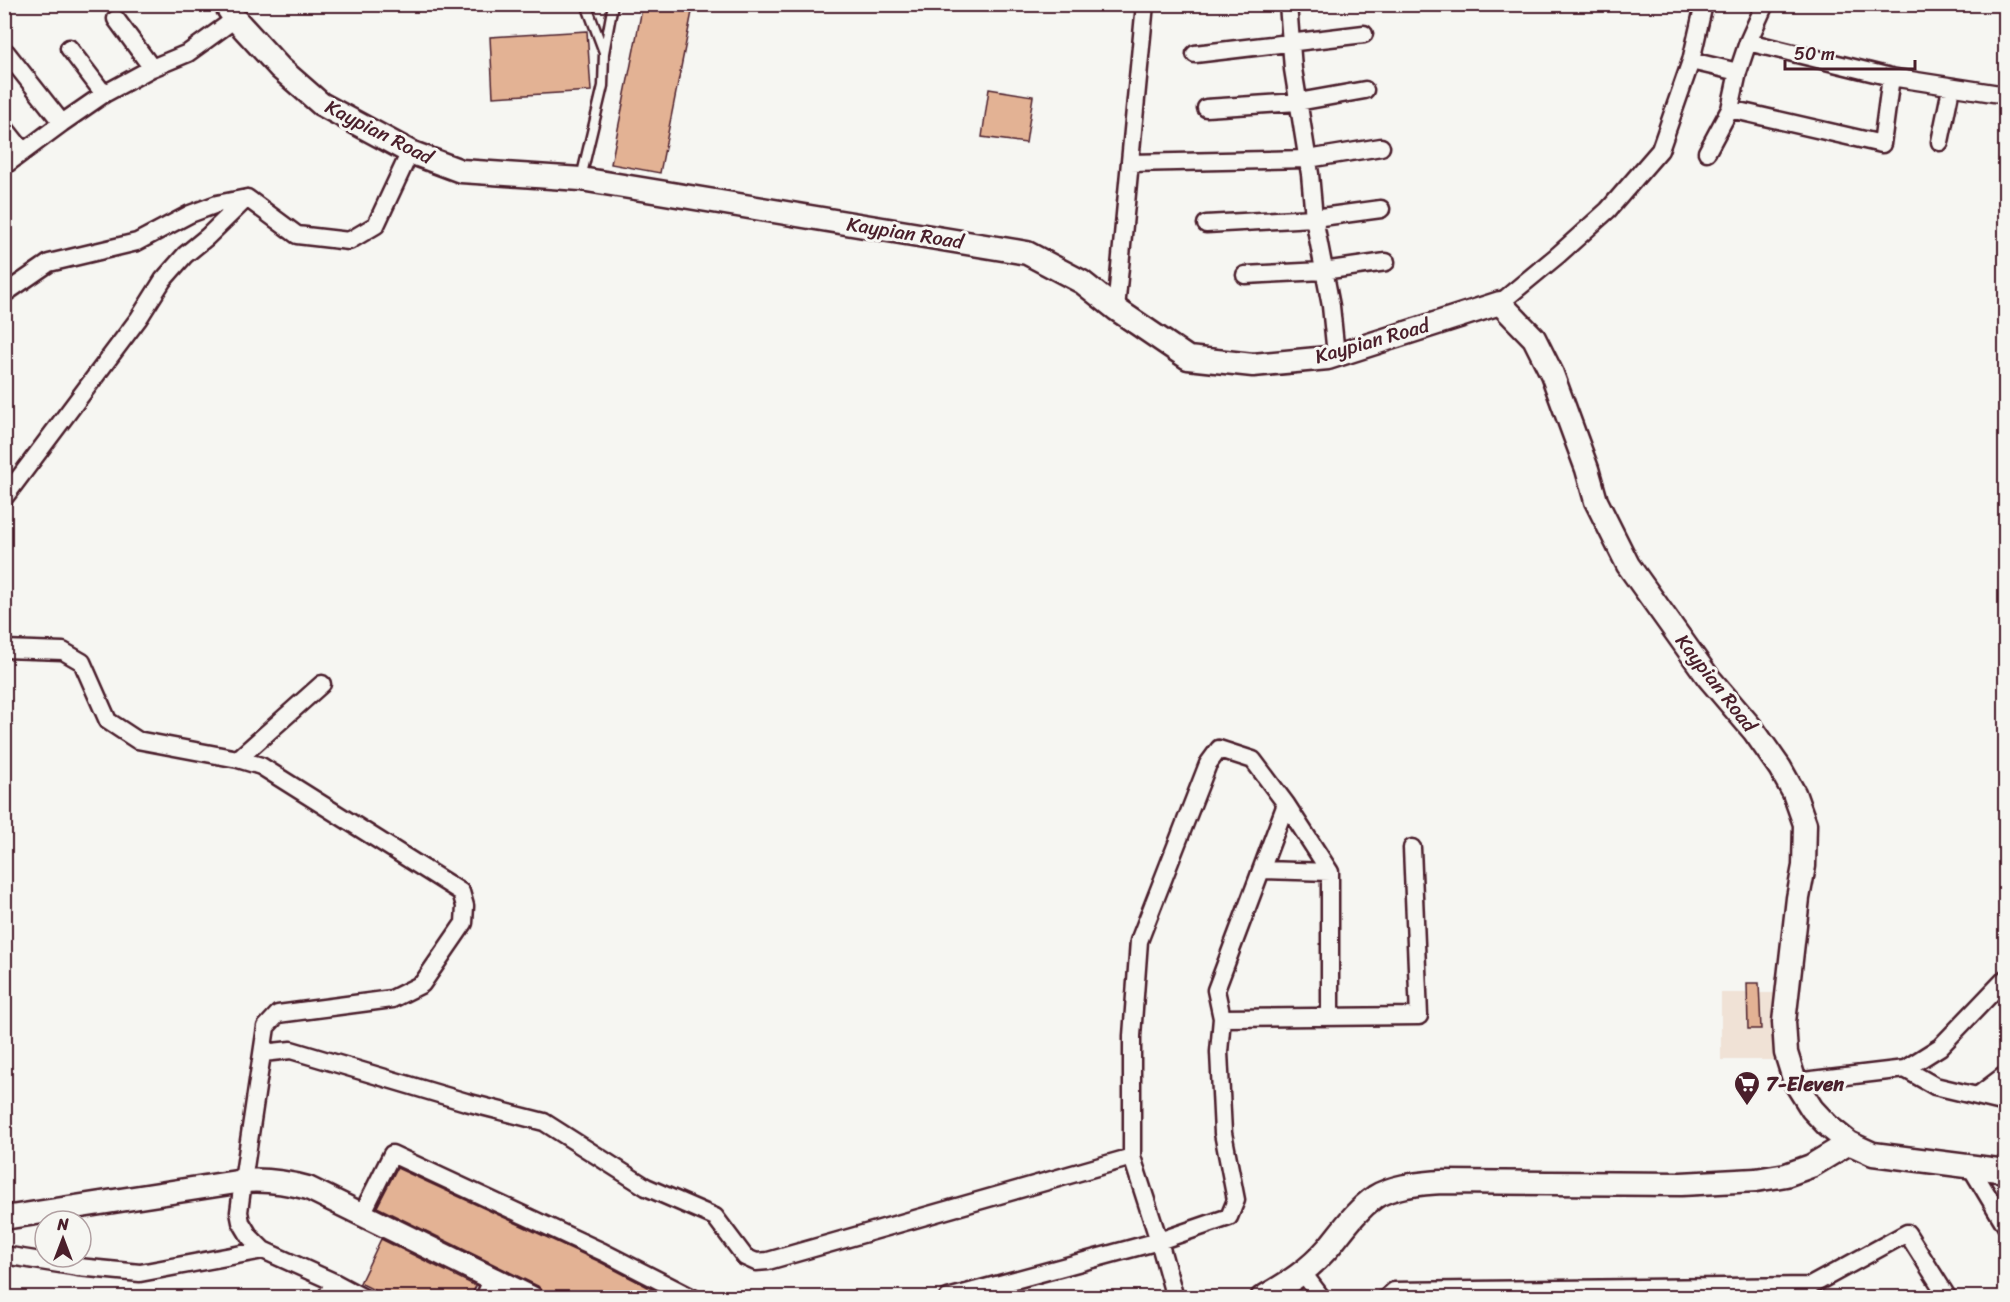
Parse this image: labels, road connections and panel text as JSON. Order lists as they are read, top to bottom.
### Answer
{
  "streets": {
    "main road": ["Kaypian Road"]
  },
  "places": {
    "supermarket": ["7-Eleven"]
  },
  "scale_bar": "50 m",
  "north": "top"
}
